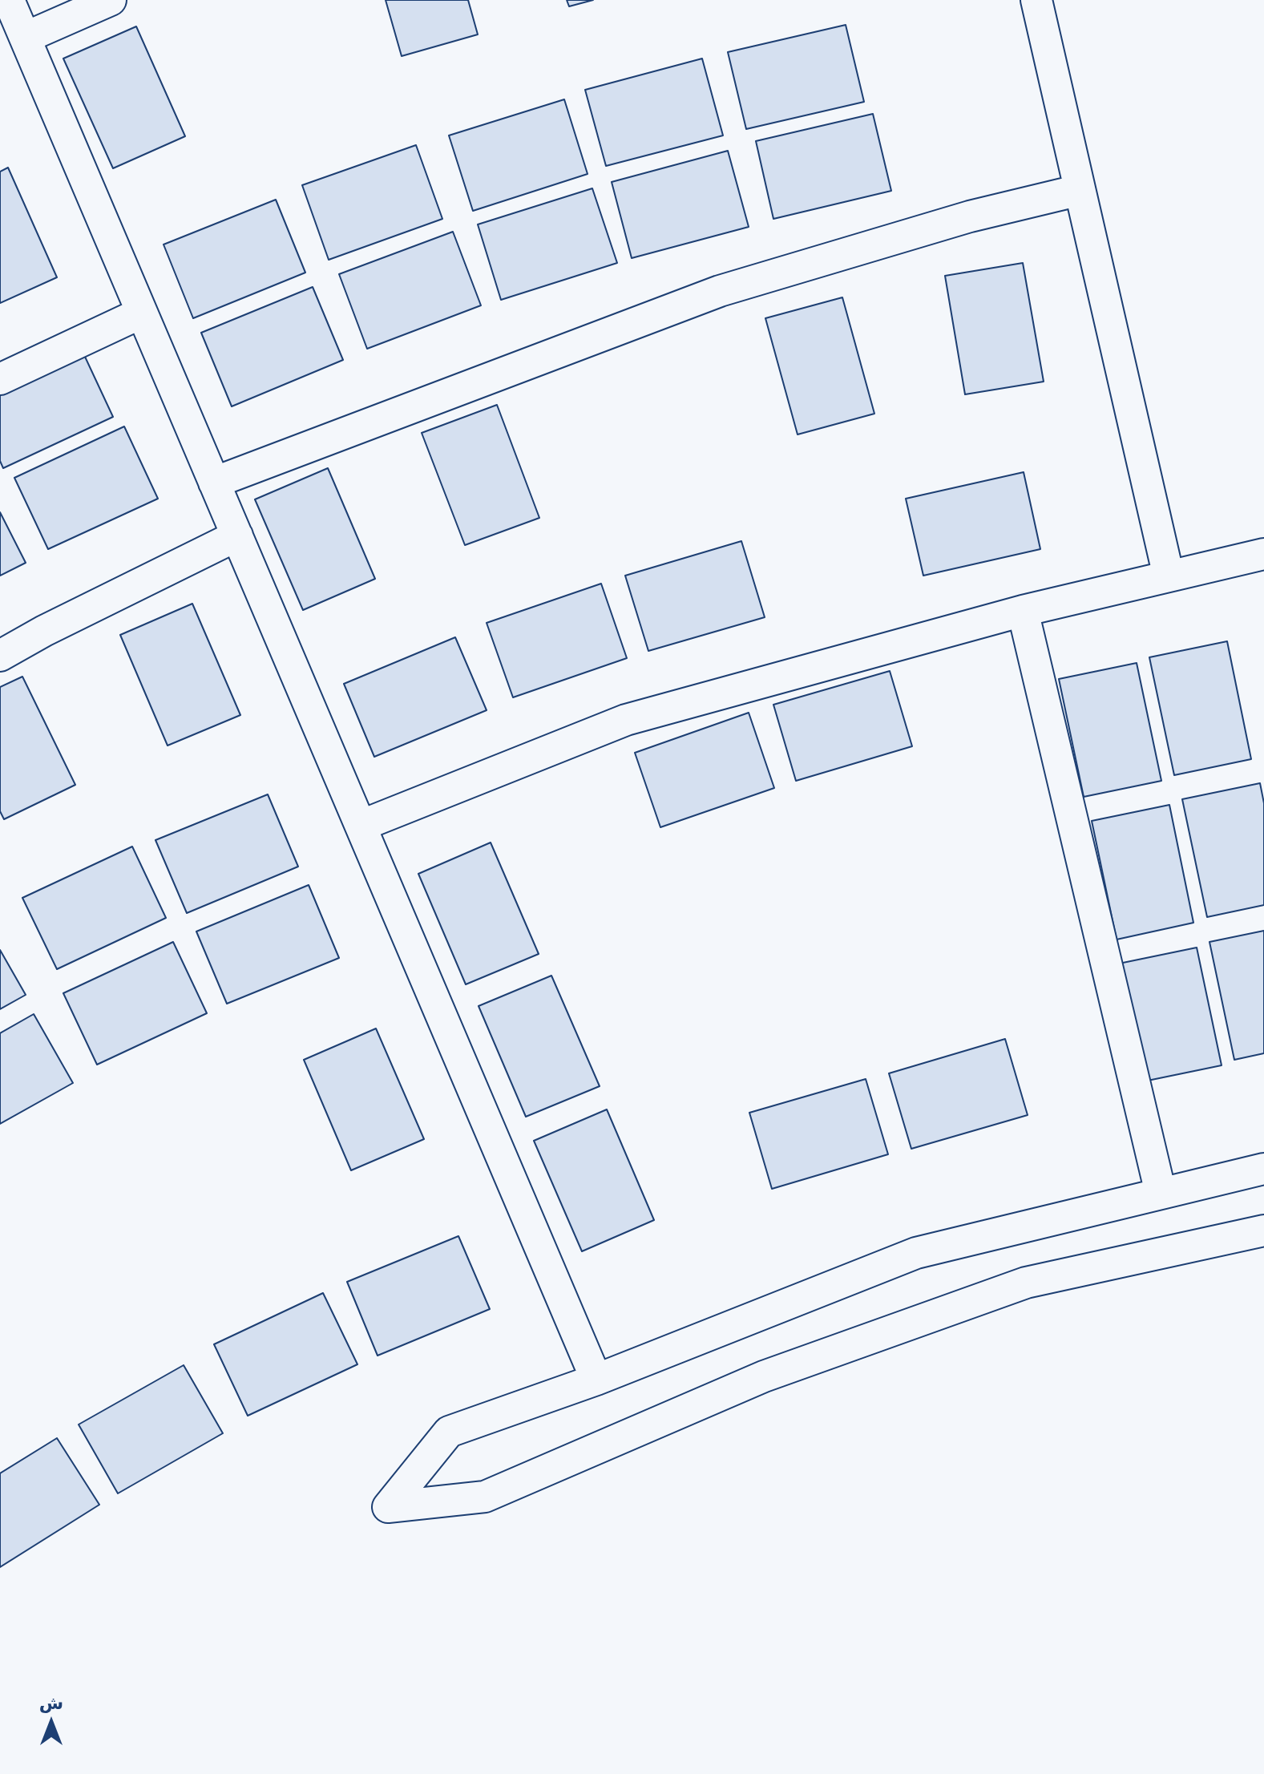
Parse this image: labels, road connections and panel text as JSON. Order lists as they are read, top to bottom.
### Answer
{
  "north": "top"
}
